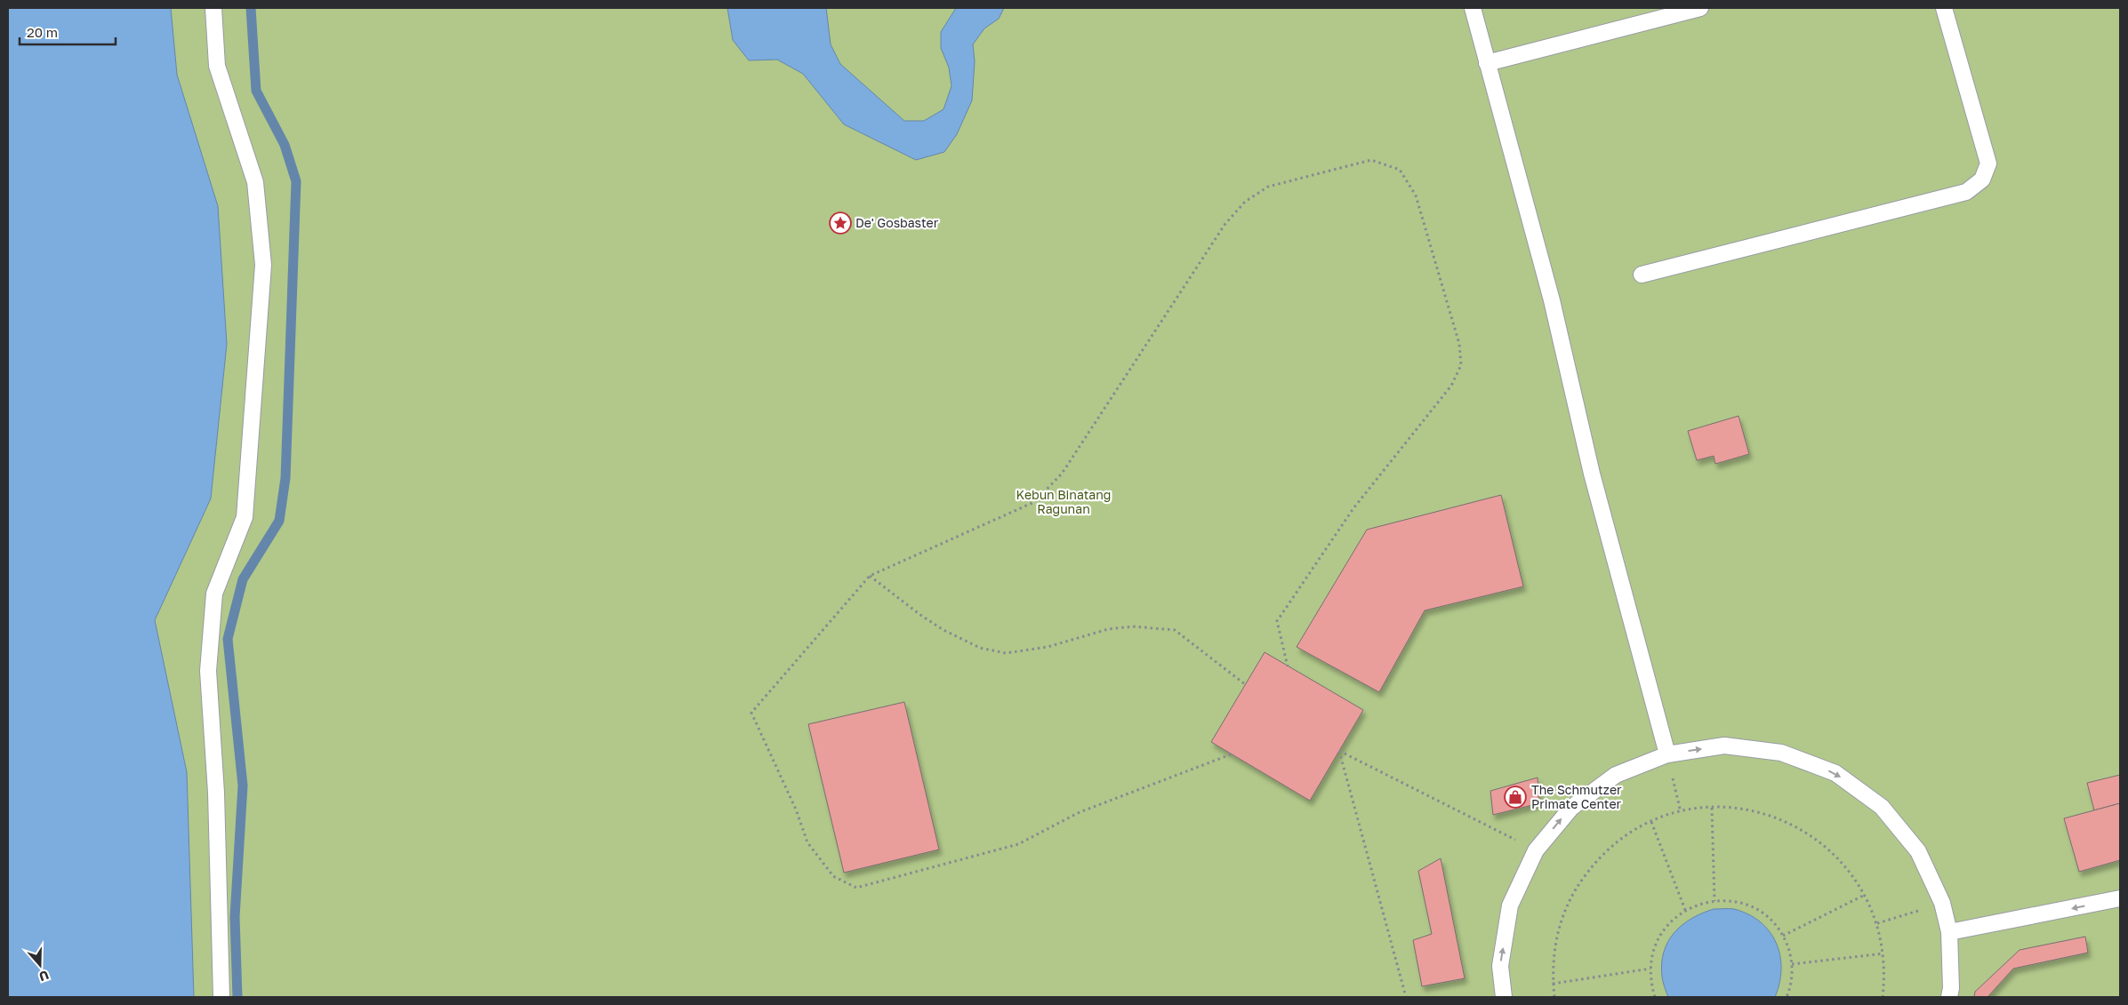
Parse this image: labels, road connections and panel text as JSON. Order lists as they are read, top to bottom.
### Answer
{
  "parks": ["Kebun Binatang Ragunan"],
  "places": {
    "place": ["De' Gosbaster"],
    "shop": ["The Schmutzer Primate Center"]
  },
  "scale_bar": "20 m",
  "north": "bottom"
}
